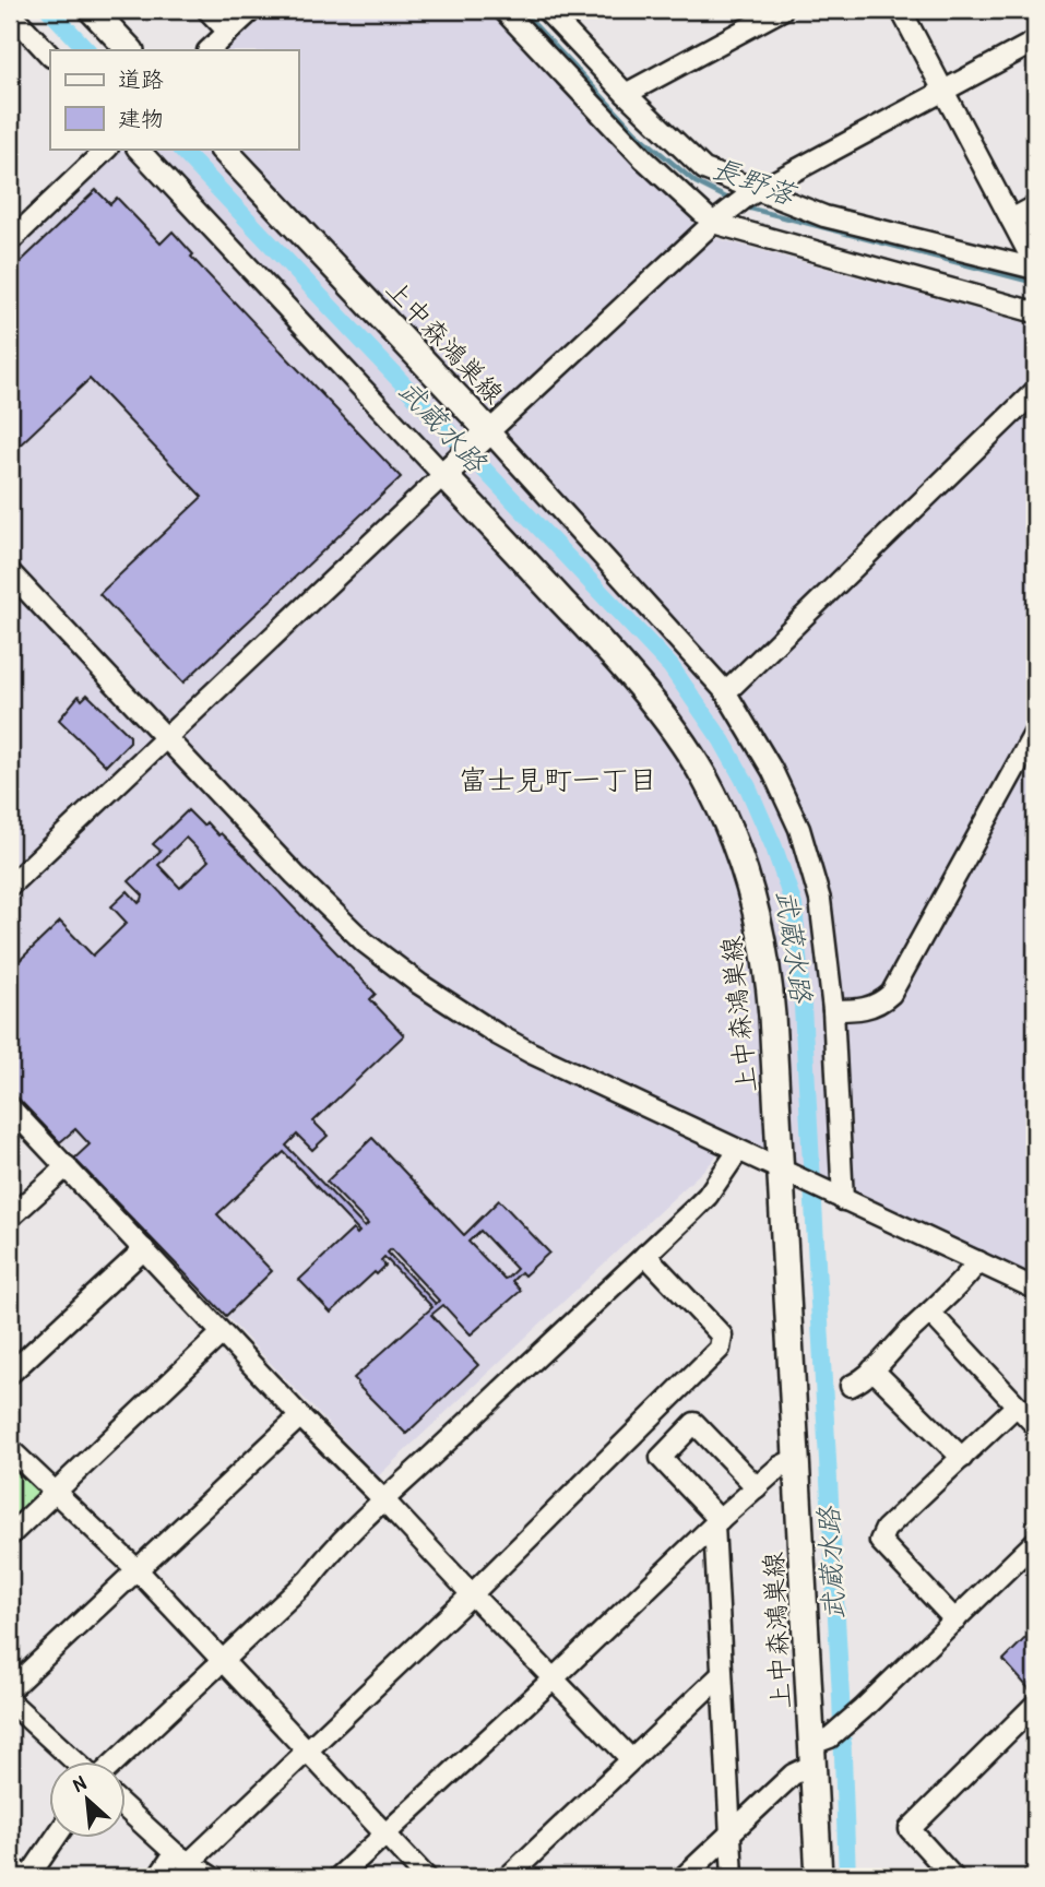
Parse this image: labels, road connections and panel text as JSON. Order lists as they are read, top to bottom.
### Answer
{
  "streets": {
    "main road": ["上中森鴻巣線"]
  },
  "districts": ["富士見町一丁目"],
  "water": ["長野落", "武蔵水路"],
  "legend": ["道路", "建物"],
  "north": "top left"
}
